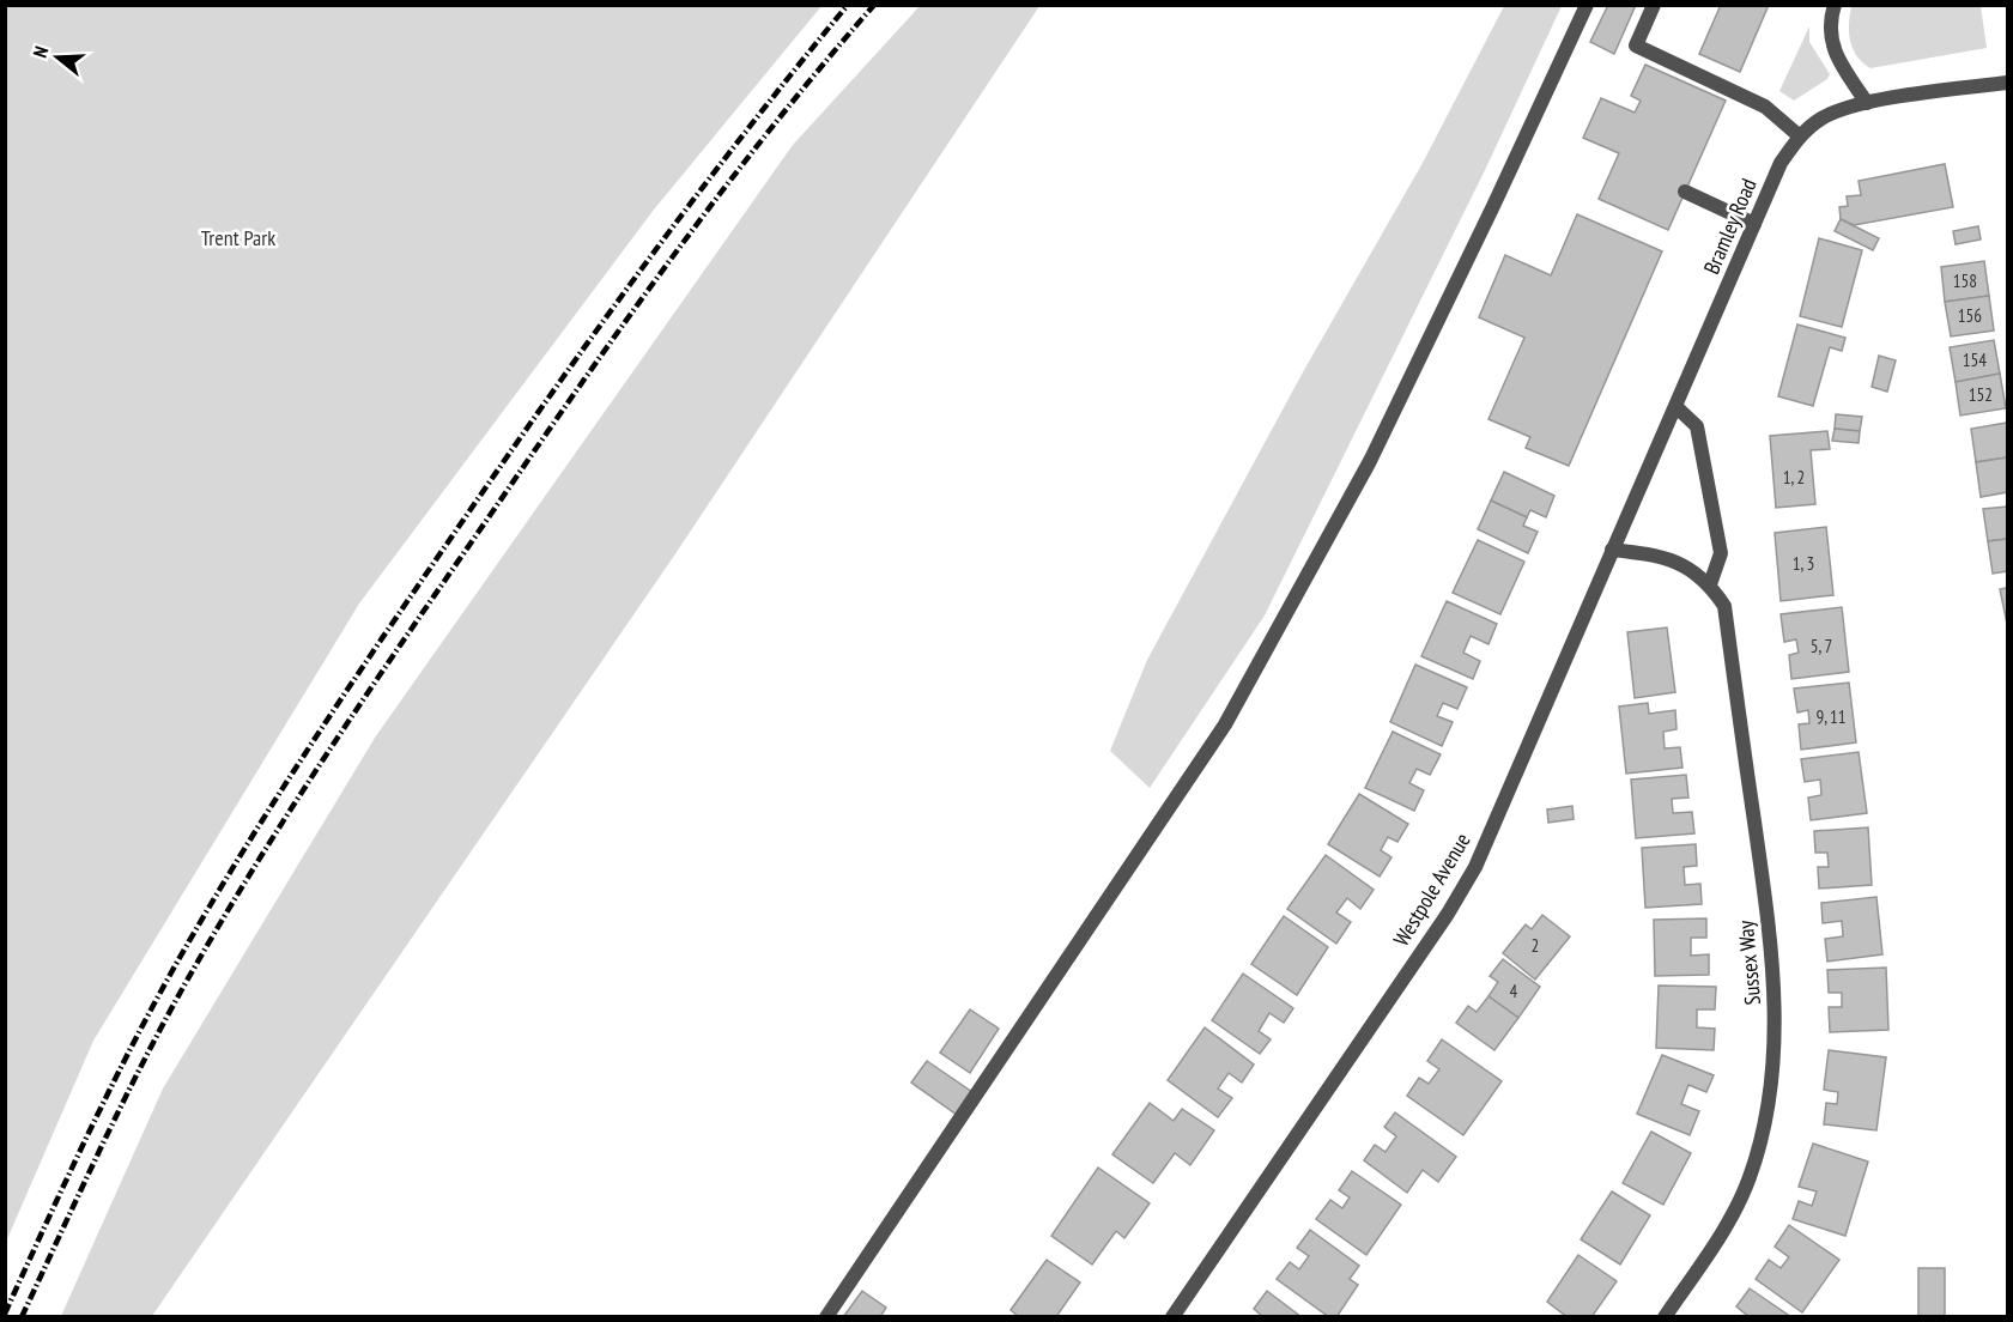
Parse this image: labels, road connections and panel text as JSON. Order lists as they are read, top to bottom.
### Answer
{
  "streets": {
    "street": ["Bramley Road", "Westpole Avenue", "Sussex Way"]
  },
  "crossings": [
    ["Bramley Road", "Westpole Avenue"],
    ["Westpole Avenue", "Sussex Way"]
  ],
  "parks": ["Trent Park"],
  "house_numbers": [
    "158",
    "156",
    "154",
    "152",
    "1, 2",
    "1, 3",
    "5, 7",
    "9, 11",
    "2",
    "4"
  ],
  "north": "left"
}
